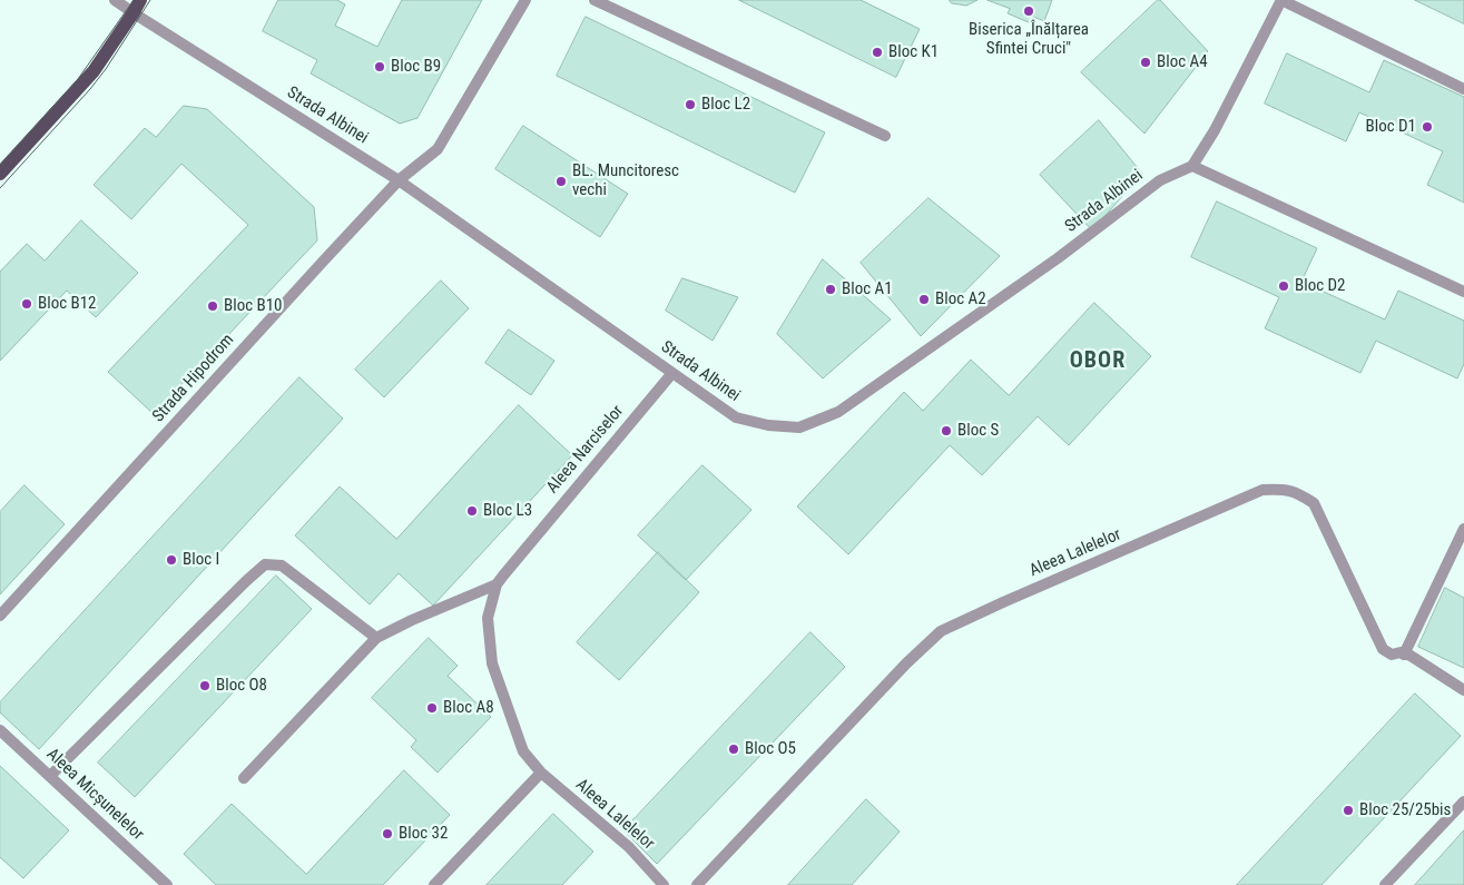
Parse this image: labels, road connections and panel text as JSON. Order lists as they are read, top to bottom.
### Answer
{
  "streets": {
    "street": [
      "Strada Albinei",
      "Strada Hipodrom",
      "Aleea Narciselor",
      "Aleea Lalelelor",
      "Aleea Micșunelelor"
    ]
  },
  "crossings": [
    ["Strada Albinei", "Strada Hipodrom"],
    ["Strada Albinei", "Aleea Narciselor"],
    ["Aleea Narciselor", "Aleea Lalelelor"]
  ],
  "districts": ["OBOR"],
  "places": [
    "Biserica „Înălțarea Sfintei Cruci\"",
    "Bloc K1",
    "Bloc A4",
    "Bloc B9",
    "Bloc L2",
    "Bloc D1",
    "BL. Muncitoresc vechi",
    "Bloc D2",
    "Bloc A1",
    "Bloc A2",
    "Bloc B12",
    "Bloc B10",
    "Bloc S",
    "Bloc L3",
    "Bloc I",
    "Bloc O8",
    "Bloc A8",
    "Bloc O5",
    "Bloc 25/25bis",
    "Bloc 32"
  ]
}
